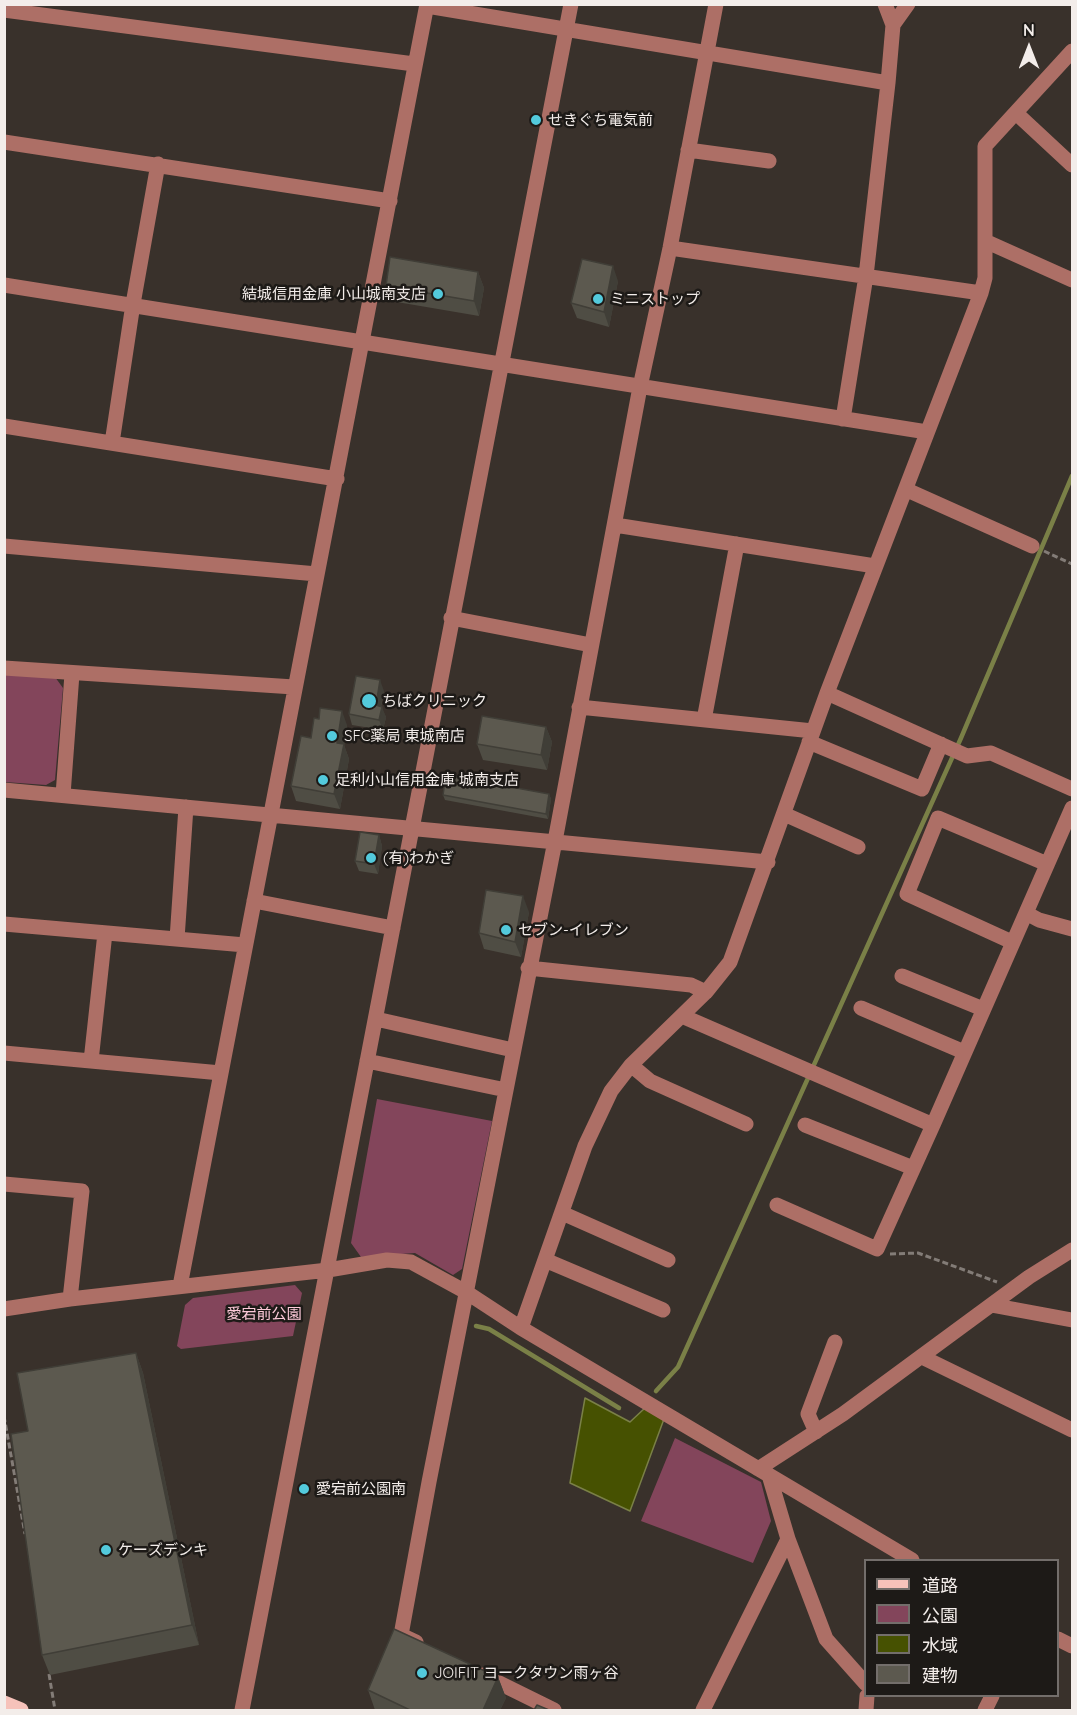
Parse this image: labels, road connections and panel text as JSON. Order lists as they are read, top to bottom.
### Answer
{
  "parks": ["愛宕前公園"],
  "places": [
    "せきぐち電気前",
    "結城信用金庫 小山城南支店",
    "ミニストップ",
    "ちばクリニック",
    "SFC薬局 東城南店",
    "足利小山信用金庫 城南支店",
    "(有)わかぎ",
    "セブン-イレブン",
    "愛宕前公園南",
    "ケーズデンキ",
    "JOIFIT ヨークタウン雨ヶ谷"
  ],
  "legend": [
    "道路",
    "公園",
    "水域",
    "建物"
  ],
  "north": "top"
}
